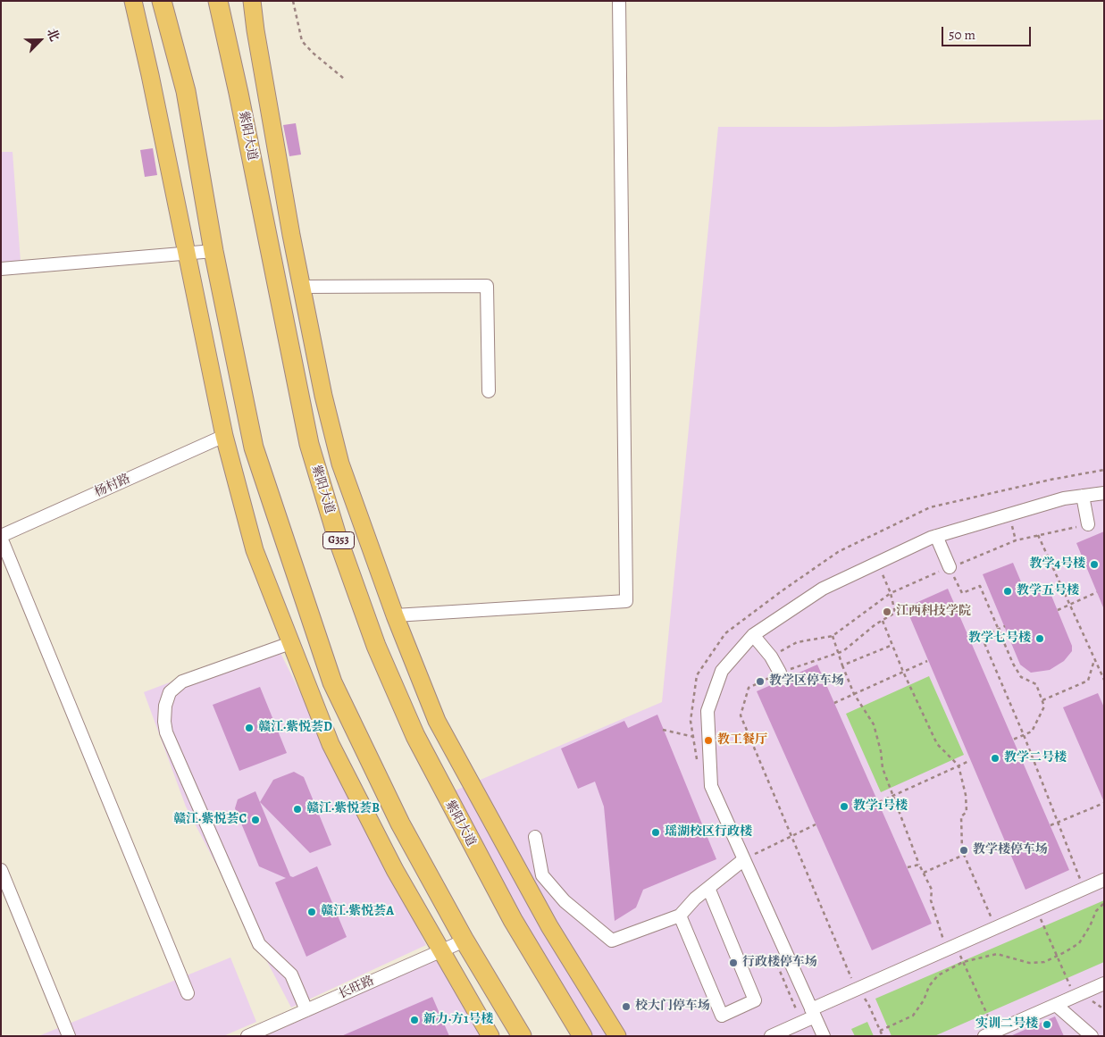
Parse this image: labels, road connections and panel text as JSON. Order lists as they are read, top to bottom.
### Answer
{
  "streets": {
    "highway": ["紫阳大道", "G353"],
    "street": ["杨村路", "长旺路"]
  },
  "places": [
    "教学4号楼",
    "教学五号楼",
    "江西科技学院",
    "教学七号楼",
    "教学区停车场",
    "赣江·紫悦荟D",
    "教工餐厅",
    "教学二号楼",
    "教学1号楼",
    "赣江·紫悦荟B",
    "赣江·紫悦荟C",
    "瑶湖校区行政楼",
    "教学楼停车场",
    "赣江·紫悦荟A",
    "行政楼停车场",
    "校大门停车场",
    "新力·方1号楼",
    "实训二号楼"
  ],
  "scale_bar": "50 m",
  "north": "top right"
}
